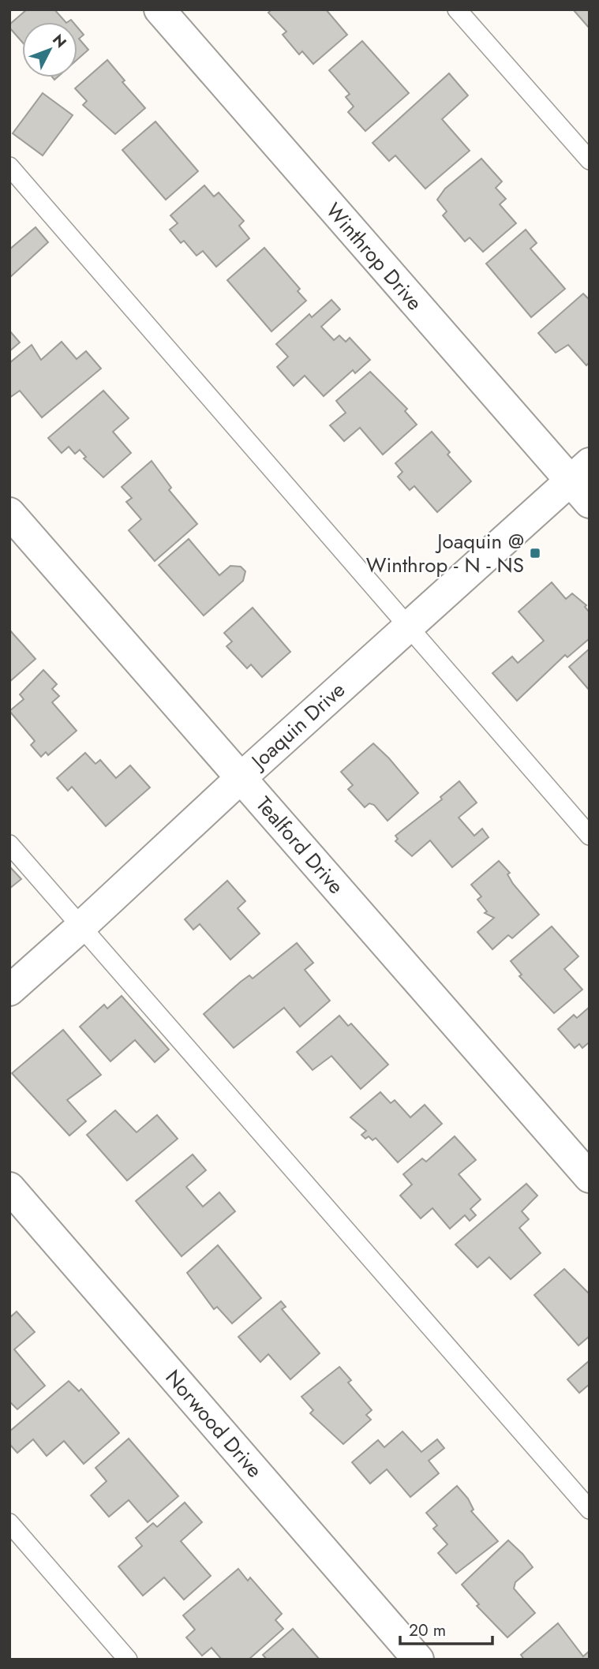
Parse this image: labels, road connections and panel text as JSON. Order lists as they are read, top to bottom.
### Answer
{
  "streets": {
    "street": [
      "Winthrop Drive",
      "Joaquin Drive",
      "Tealford Drive",
      "Norwood Drive"
    ]
  },
  "crossings": [
    ["Winthrop Drive", "Joaquin Drive"],
    ["Joaquin Drive", "Tealford Drive"]
  ],
  "places": {
    "transit": ["Joaquin @ Winthrop - N - NS"]
  },
  "scale_bar": "20 m",
  "north": "top right"
}
